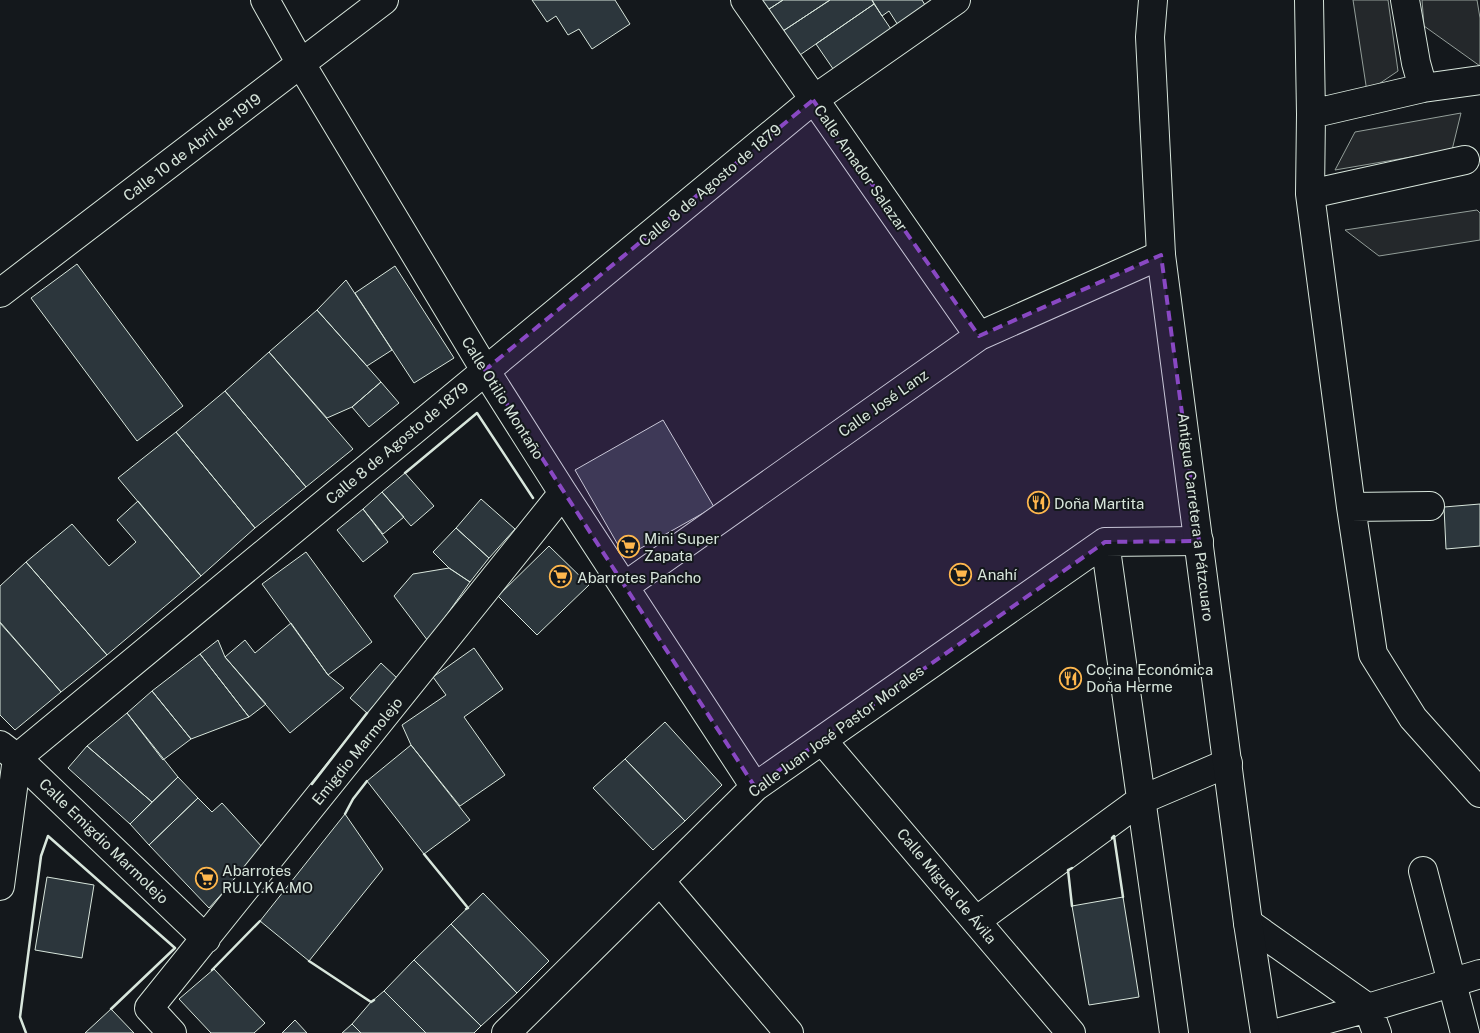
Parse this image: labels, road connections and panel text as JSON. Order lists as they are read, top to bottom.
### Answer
{
  "streets": {
    "street": [
      "Calle 10 de Abril de 1919",
      "Calle Amador Salazar",
      "Calle 8 de Agosto de 1879",
      "Calle Otilio Montaño",
      "Calle José Lanz",
      "Antigua Carretera a Pátzcuaro",
      "Calle Juan José Pastor Morales",
      "Emigdio Marmolejo",
      "Calle Emigdio Marmolejo",
      "Calle Miguel de Ávila"
    ]
  },
  "crossings": [
    ["Calle 10 de Abril de 1919", "Calle Otilio Montaño"],
    ["Calle Amador Salazar", "Calle 8 de Agosto de 1879"],
    ["Calle Amador Salazar", "Calle José Lanz"],
    ["Calle 8 de Agosto de 1879", "Calle Otilio Montaño"],
    ["Calle 8 de Agosto de 1879", "Calle Emigdio Marmolejo"],
    ["Calle Otilio Montaño", "Calle José Lanz"],
    ["Calle Otilio Montaño", "Calle Juan José Pastor Morales"],
    ["Calle Otilio Montaño", "Emigdio Marmolejo"],
    ["Calle José Lanz", "Antigua Carretera a Pátzcuaro"],
    ["Calle Juan José Pastor Morales", "Calle Miguel de Ávila"],
    ["Emigdio Marmolejo", "Calle Emigdio Marmolejo"]
  ],
  "places": {
    "restaurant": ["Doña Martita", "Cocina Económica Doña Herme"],
    "supermarket": [
      "Mini Super Zapata",
      "Anahí",
      "Abarrotes Pancho",
      "Abarrotes RU.LY.KA.MO"
    ]
  }
}
